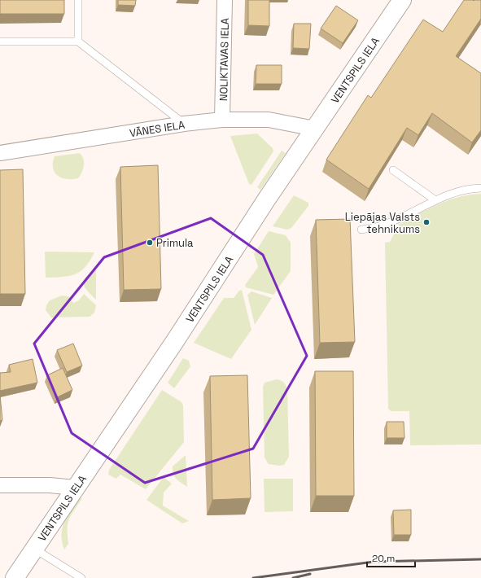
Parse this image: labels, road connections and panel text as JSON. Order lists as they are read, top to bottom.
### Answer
{
  "streets": {
    "street": ["NOLIKTAVAS IELA", "VENTSPILS IELA", "VĀNES IELA"]
  },
  "crossings": [
    ["NOLIKTAVAS IELA", "VĀNES IELA"],
    ["VENTSPILS IELA", "VĀNES IELA"]
  ],
  "places": ["Liepājas Valsts tehnikums", "Primula"],
  "scale_bar": "20 m"
}
